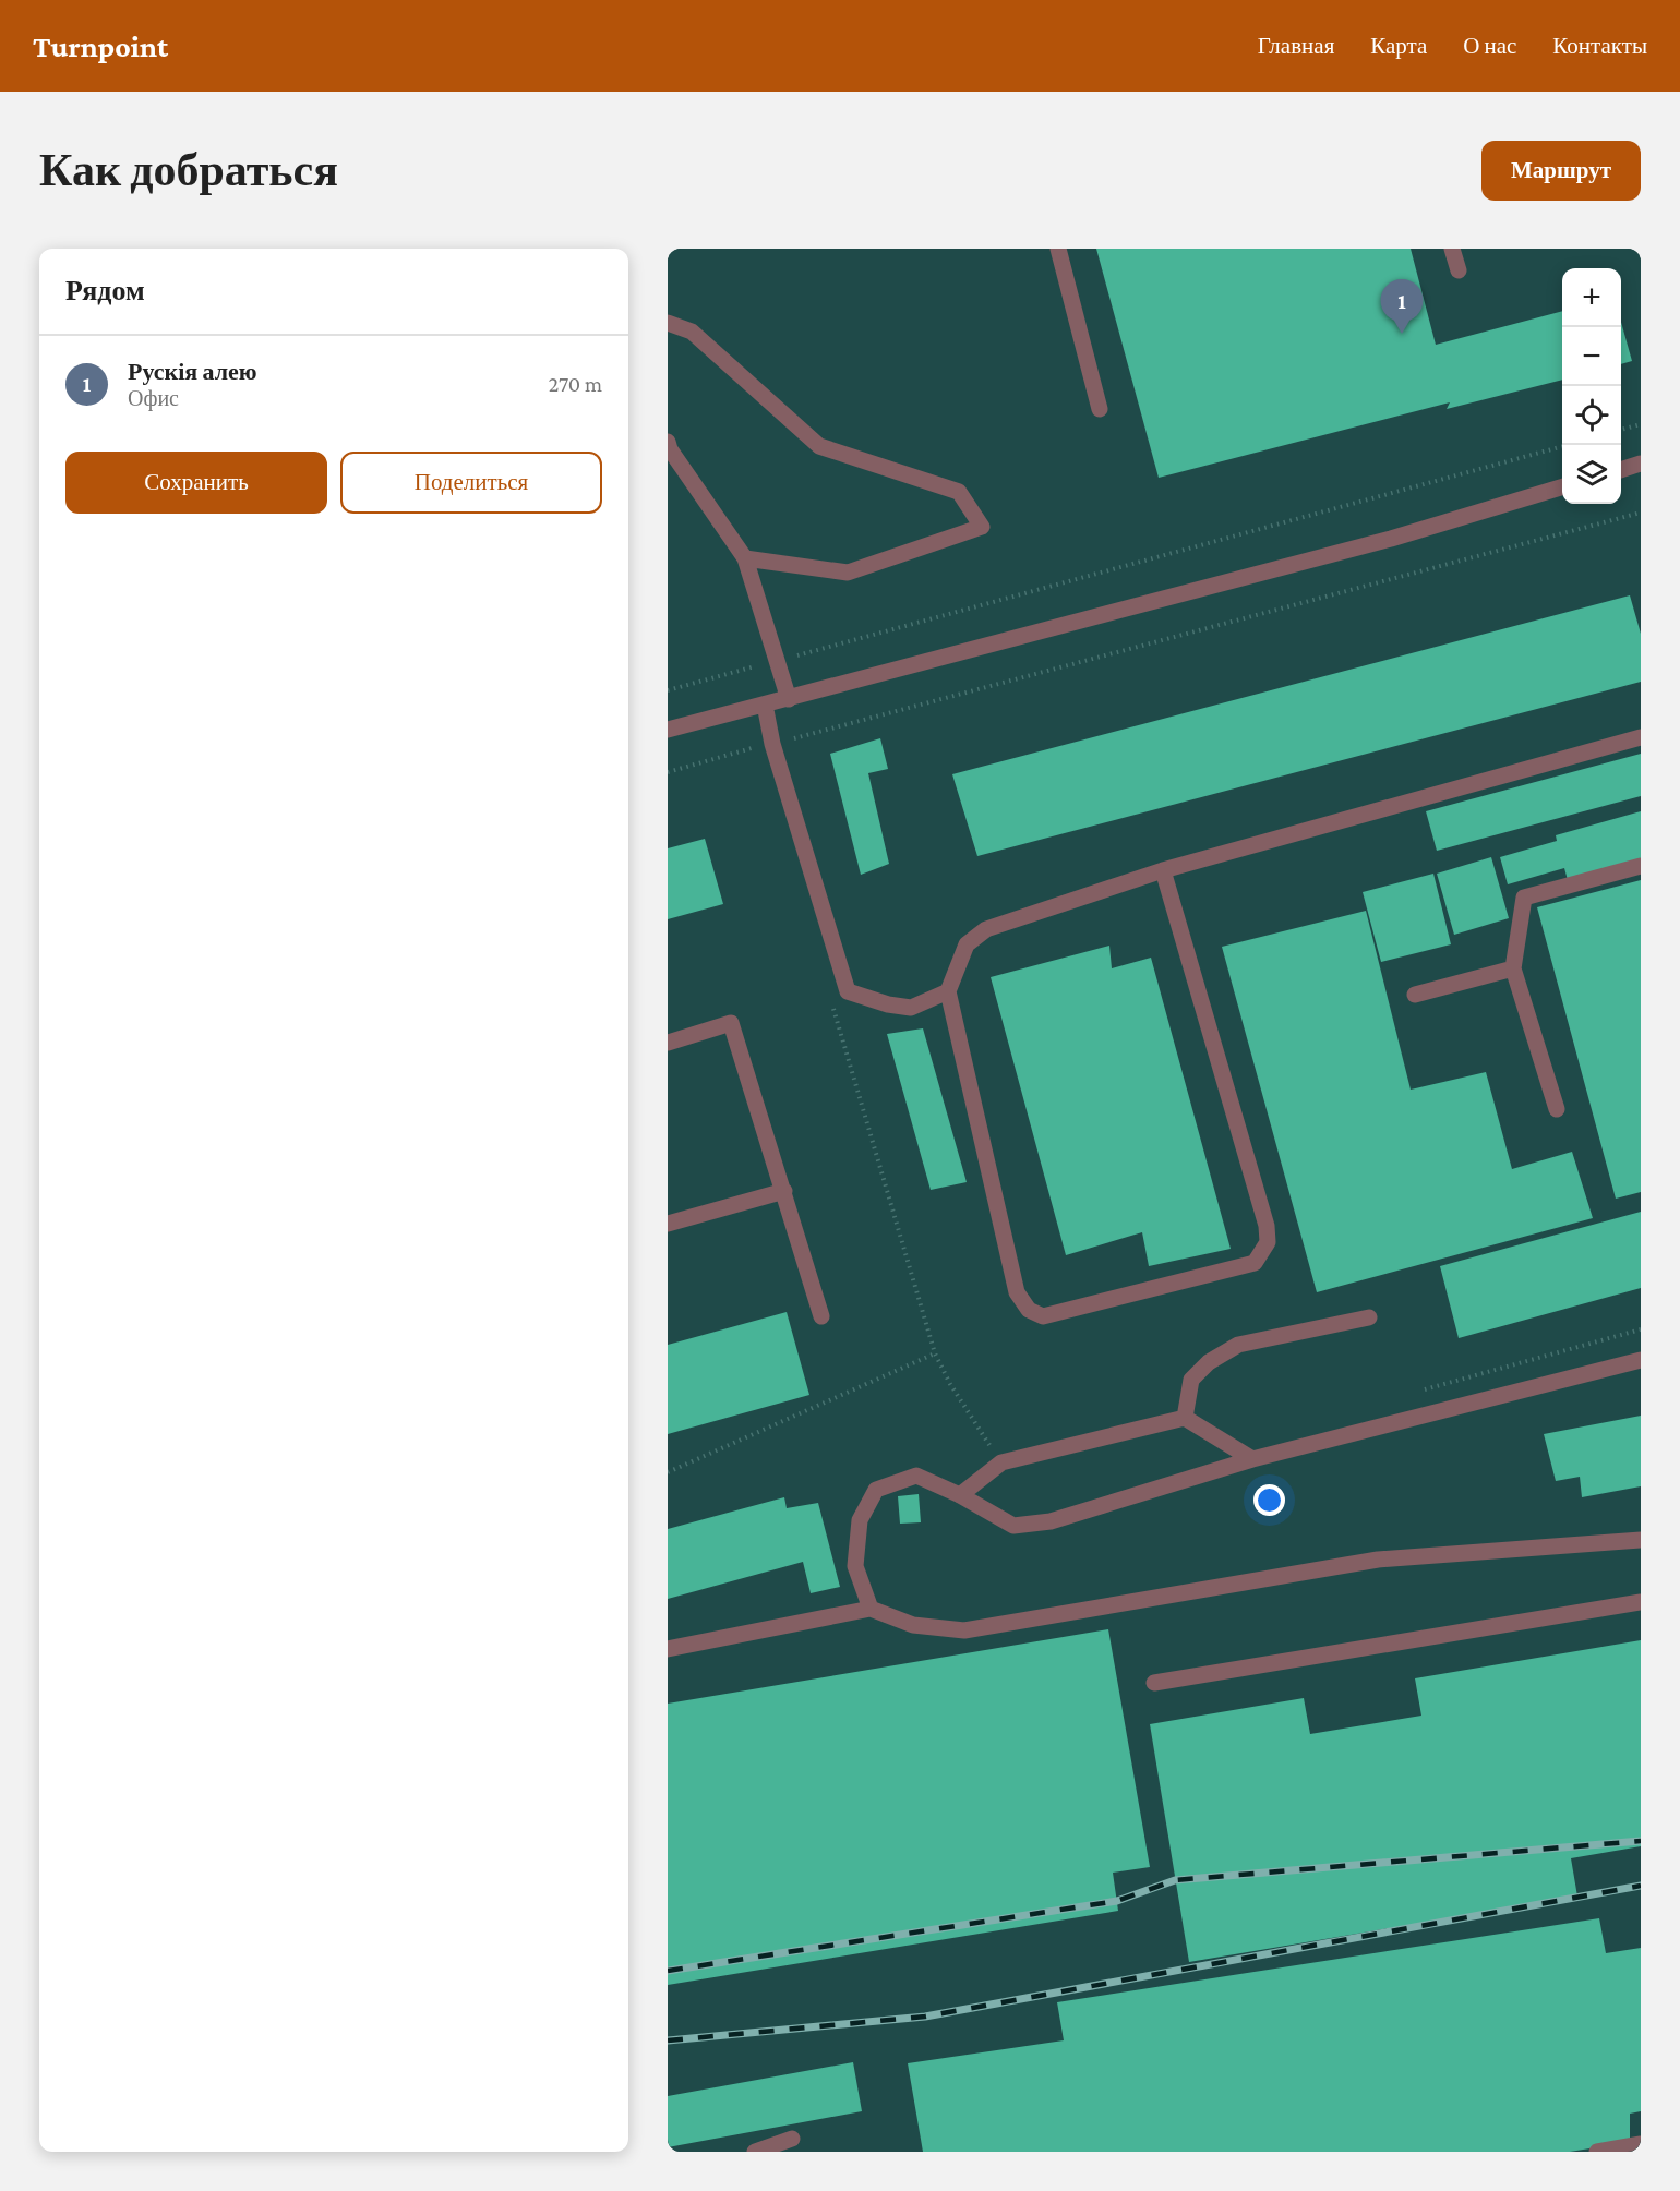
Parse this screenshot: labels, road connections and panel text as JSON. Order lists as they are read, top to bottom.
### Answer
{
  "page": {
    "header": "Turnpoint",
    "nav": [
      "Главная",
      "Карта",
      "О нас",
      "Контакты"
    ],
    "buttons": [
      "Маршрут",
      ["Сохранить", "Поделиться"]
    ],
    "title": "Как добраться",
    "heading": "Рядом",
    "map_buttons": ["+", "−"],
    "pins": "1",
    "list": [
      {
        "mark": "1",
        "name": "Рускія алею",
        "note": "Офис",
        "value": "270 m"
      }
    ]
  }
}
